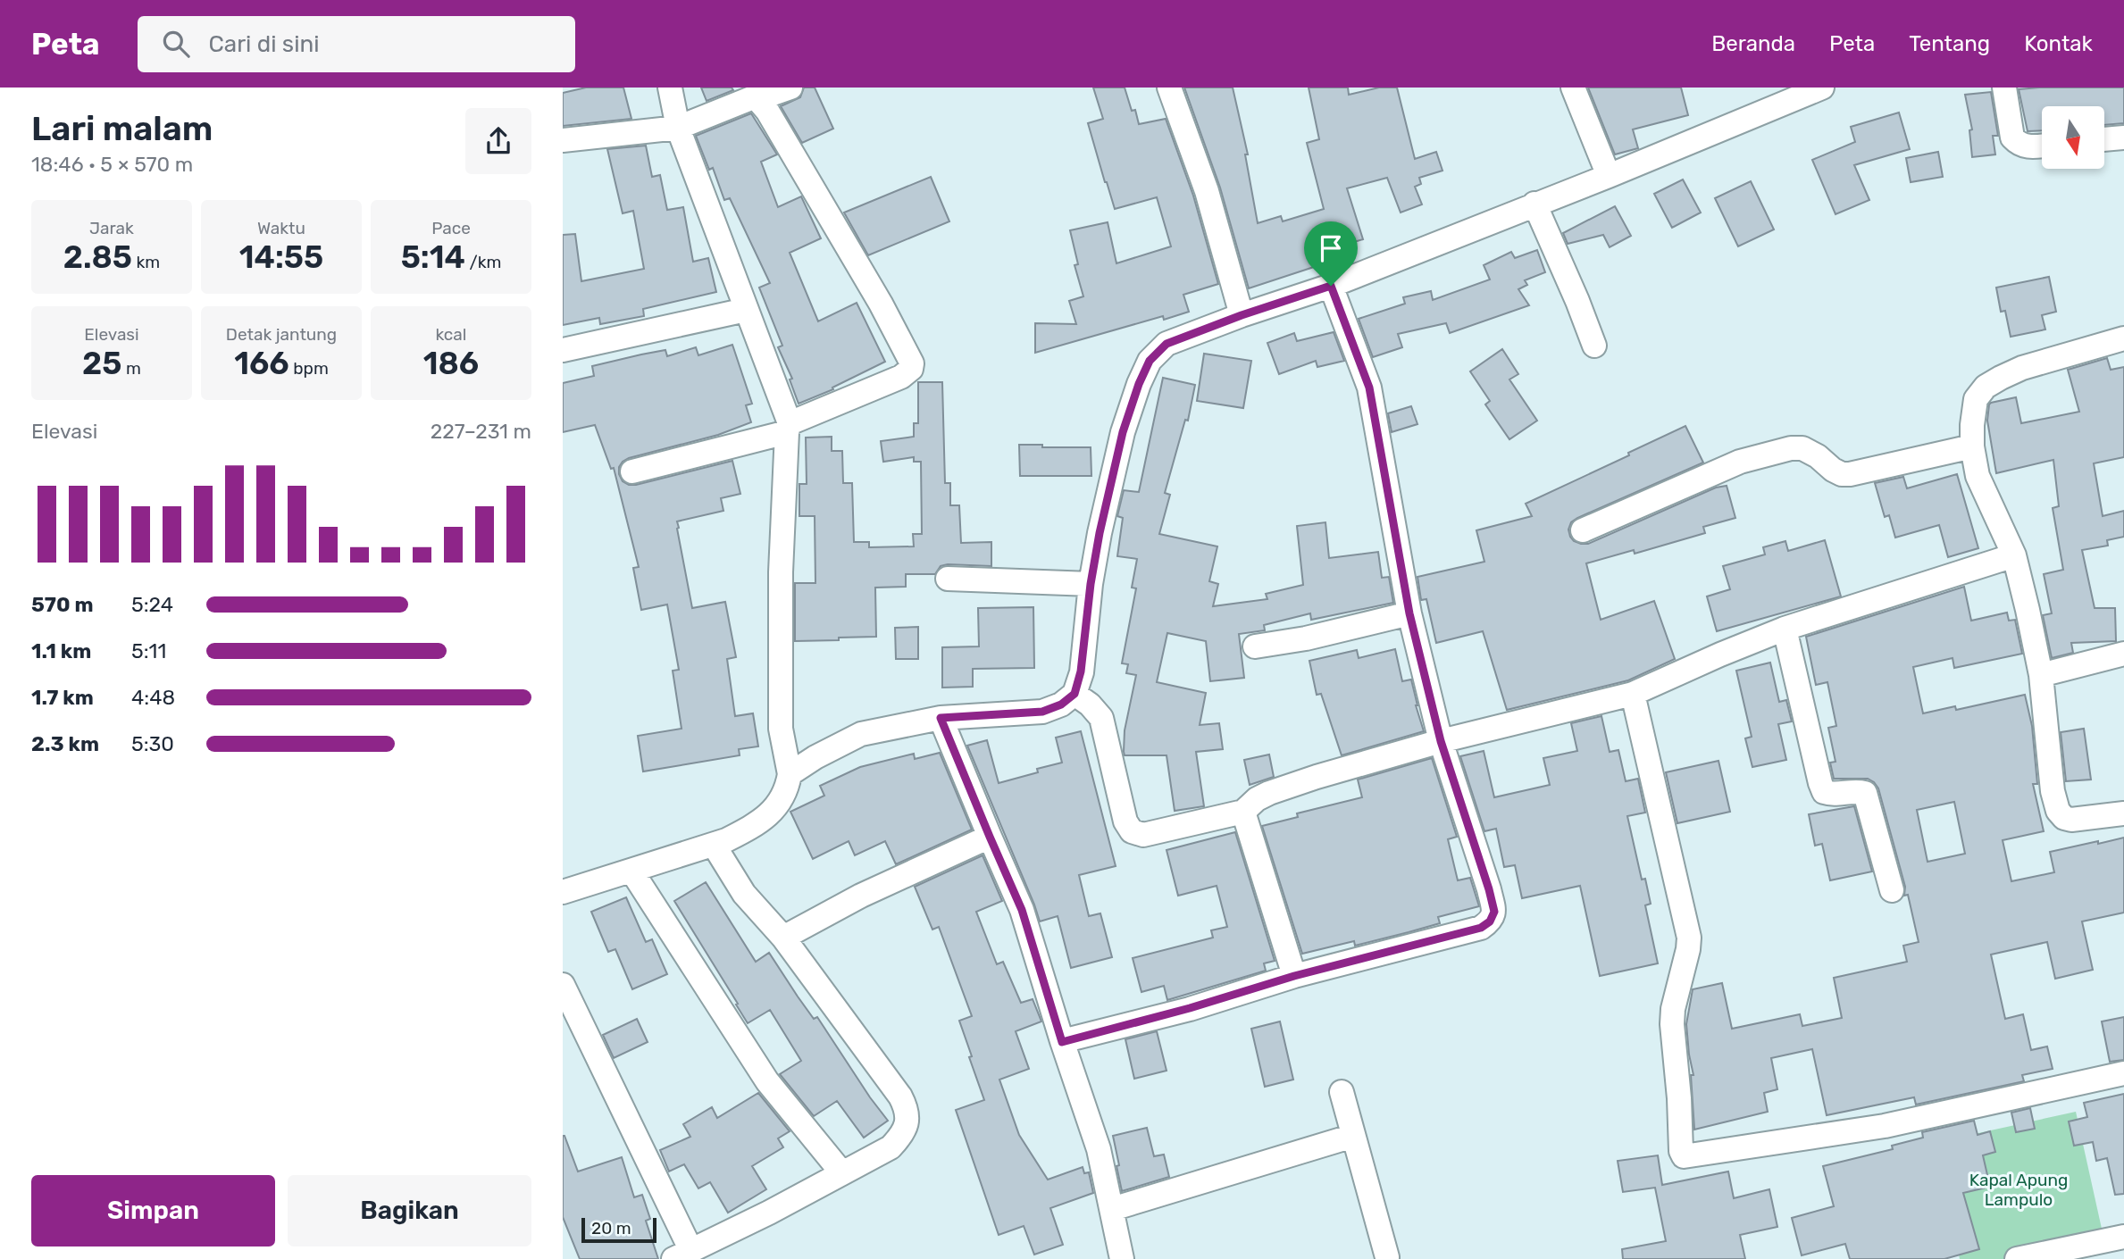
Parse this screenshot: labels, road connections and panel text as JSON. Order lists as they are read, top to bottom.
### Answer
{
  "parks": ["Kapal Apung Lampulo"],
  "scale_bar": "20 m",
  "north": "bottom",
  "page": {
    "header": "Peta",
    "search": "Cari di sini",
    "nav": [
      "Beranda",
      "Peta",
      "Tentang",
      "Kontak"
    ],
    "heading": ["Lari malam", "18:46 · 5 × 570 m"],
    "stats": [
      ["Jarak", "2.85 km"],
      ["Waktu", "14:55"],
      ["Pace", "5:14 /km"],
      ["Elevasi", "25 m"],
      ["Detak jantung", "166 bpm"],
      ["kcal", "186"]
    ],
    "chart": ["Elevasi", "227–231 m"],
    "list": [
      {
        "name": "570 m",
        "note": "5:24"
      },
      {
        "name": "1.1 km",
        "note": "5:11"
      },
      {
        "name": "1.7 km",
        "note": "4:48"
      },
      {
        "name": "2.3 km",
        "note": "5:30"
      }
    ],
    "buttons": ["Simpan", "Bagikan"],
    "scale": "20 m"
  }
}
